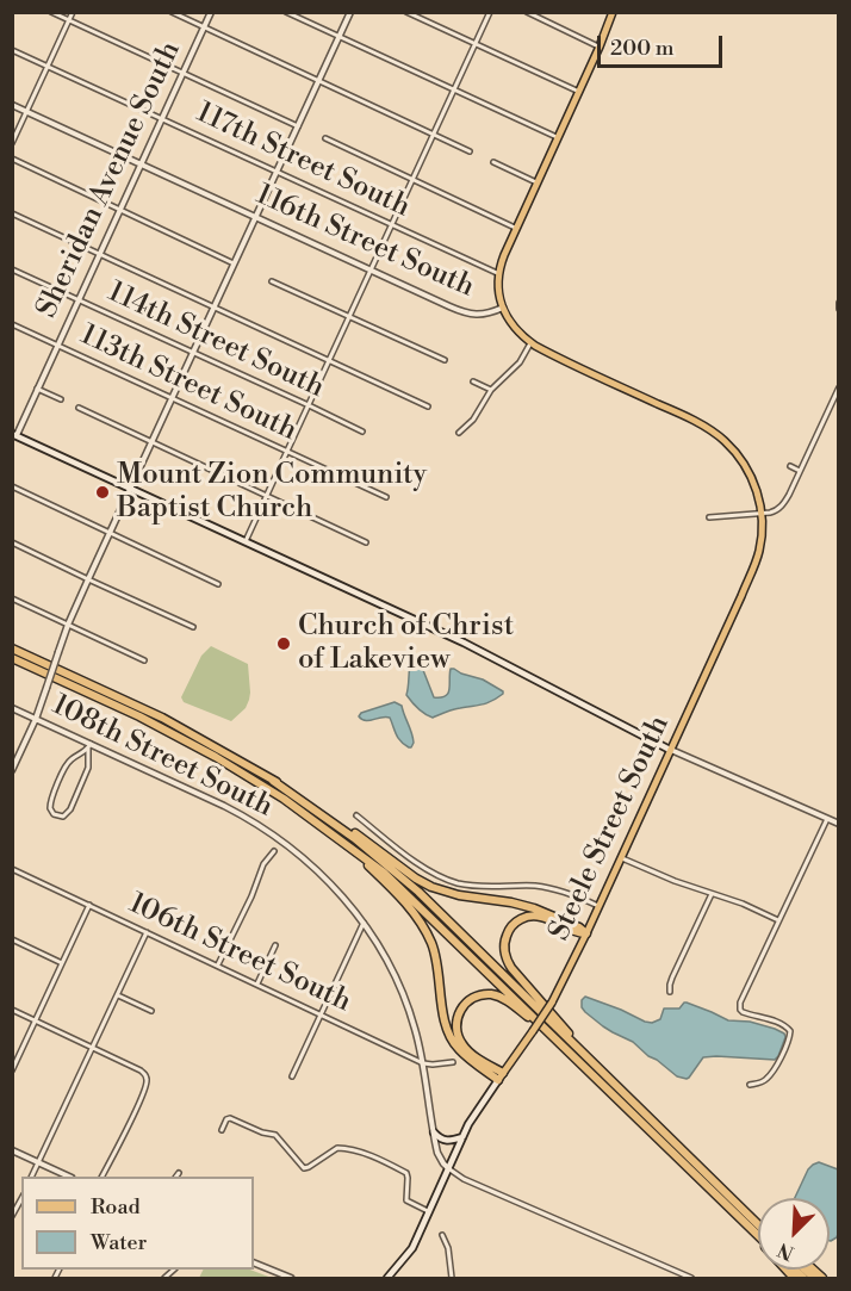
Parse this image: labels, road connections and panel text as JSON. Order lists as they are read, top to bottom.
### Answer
{
  "streets": {
    "main road": ["116th Street South", "Steele Street South"],
    "street": [
      "117th Street South",
      "Sheridan Avenue South",
      "114th Street South",
      "113th Street South",
      "108th Street South",
      "106th Street South"
    ]
  },
  "crossings": [
    ["117th Street South", "Sheridan Avenue South"],
    ["Sheridan Avenue South", "116th Street South"],
    ["Sheridan Avenue South", "114th Street South"],
    ["Sheridan Avenue South", "113th Street South"],
    ["116th Street South", "Steele Street South"],
    ["108th Street South", "Steele Street South"],
    ["108th Street South", "106th Street South"]
  ],
  "places": ["Mount Zion Community Baptist Church", "Church of Christ of Lakeview"],
  "legend": ["Road", "Water"],
  "scale_bar": "200 m",
  "north": "bottom left"
}
